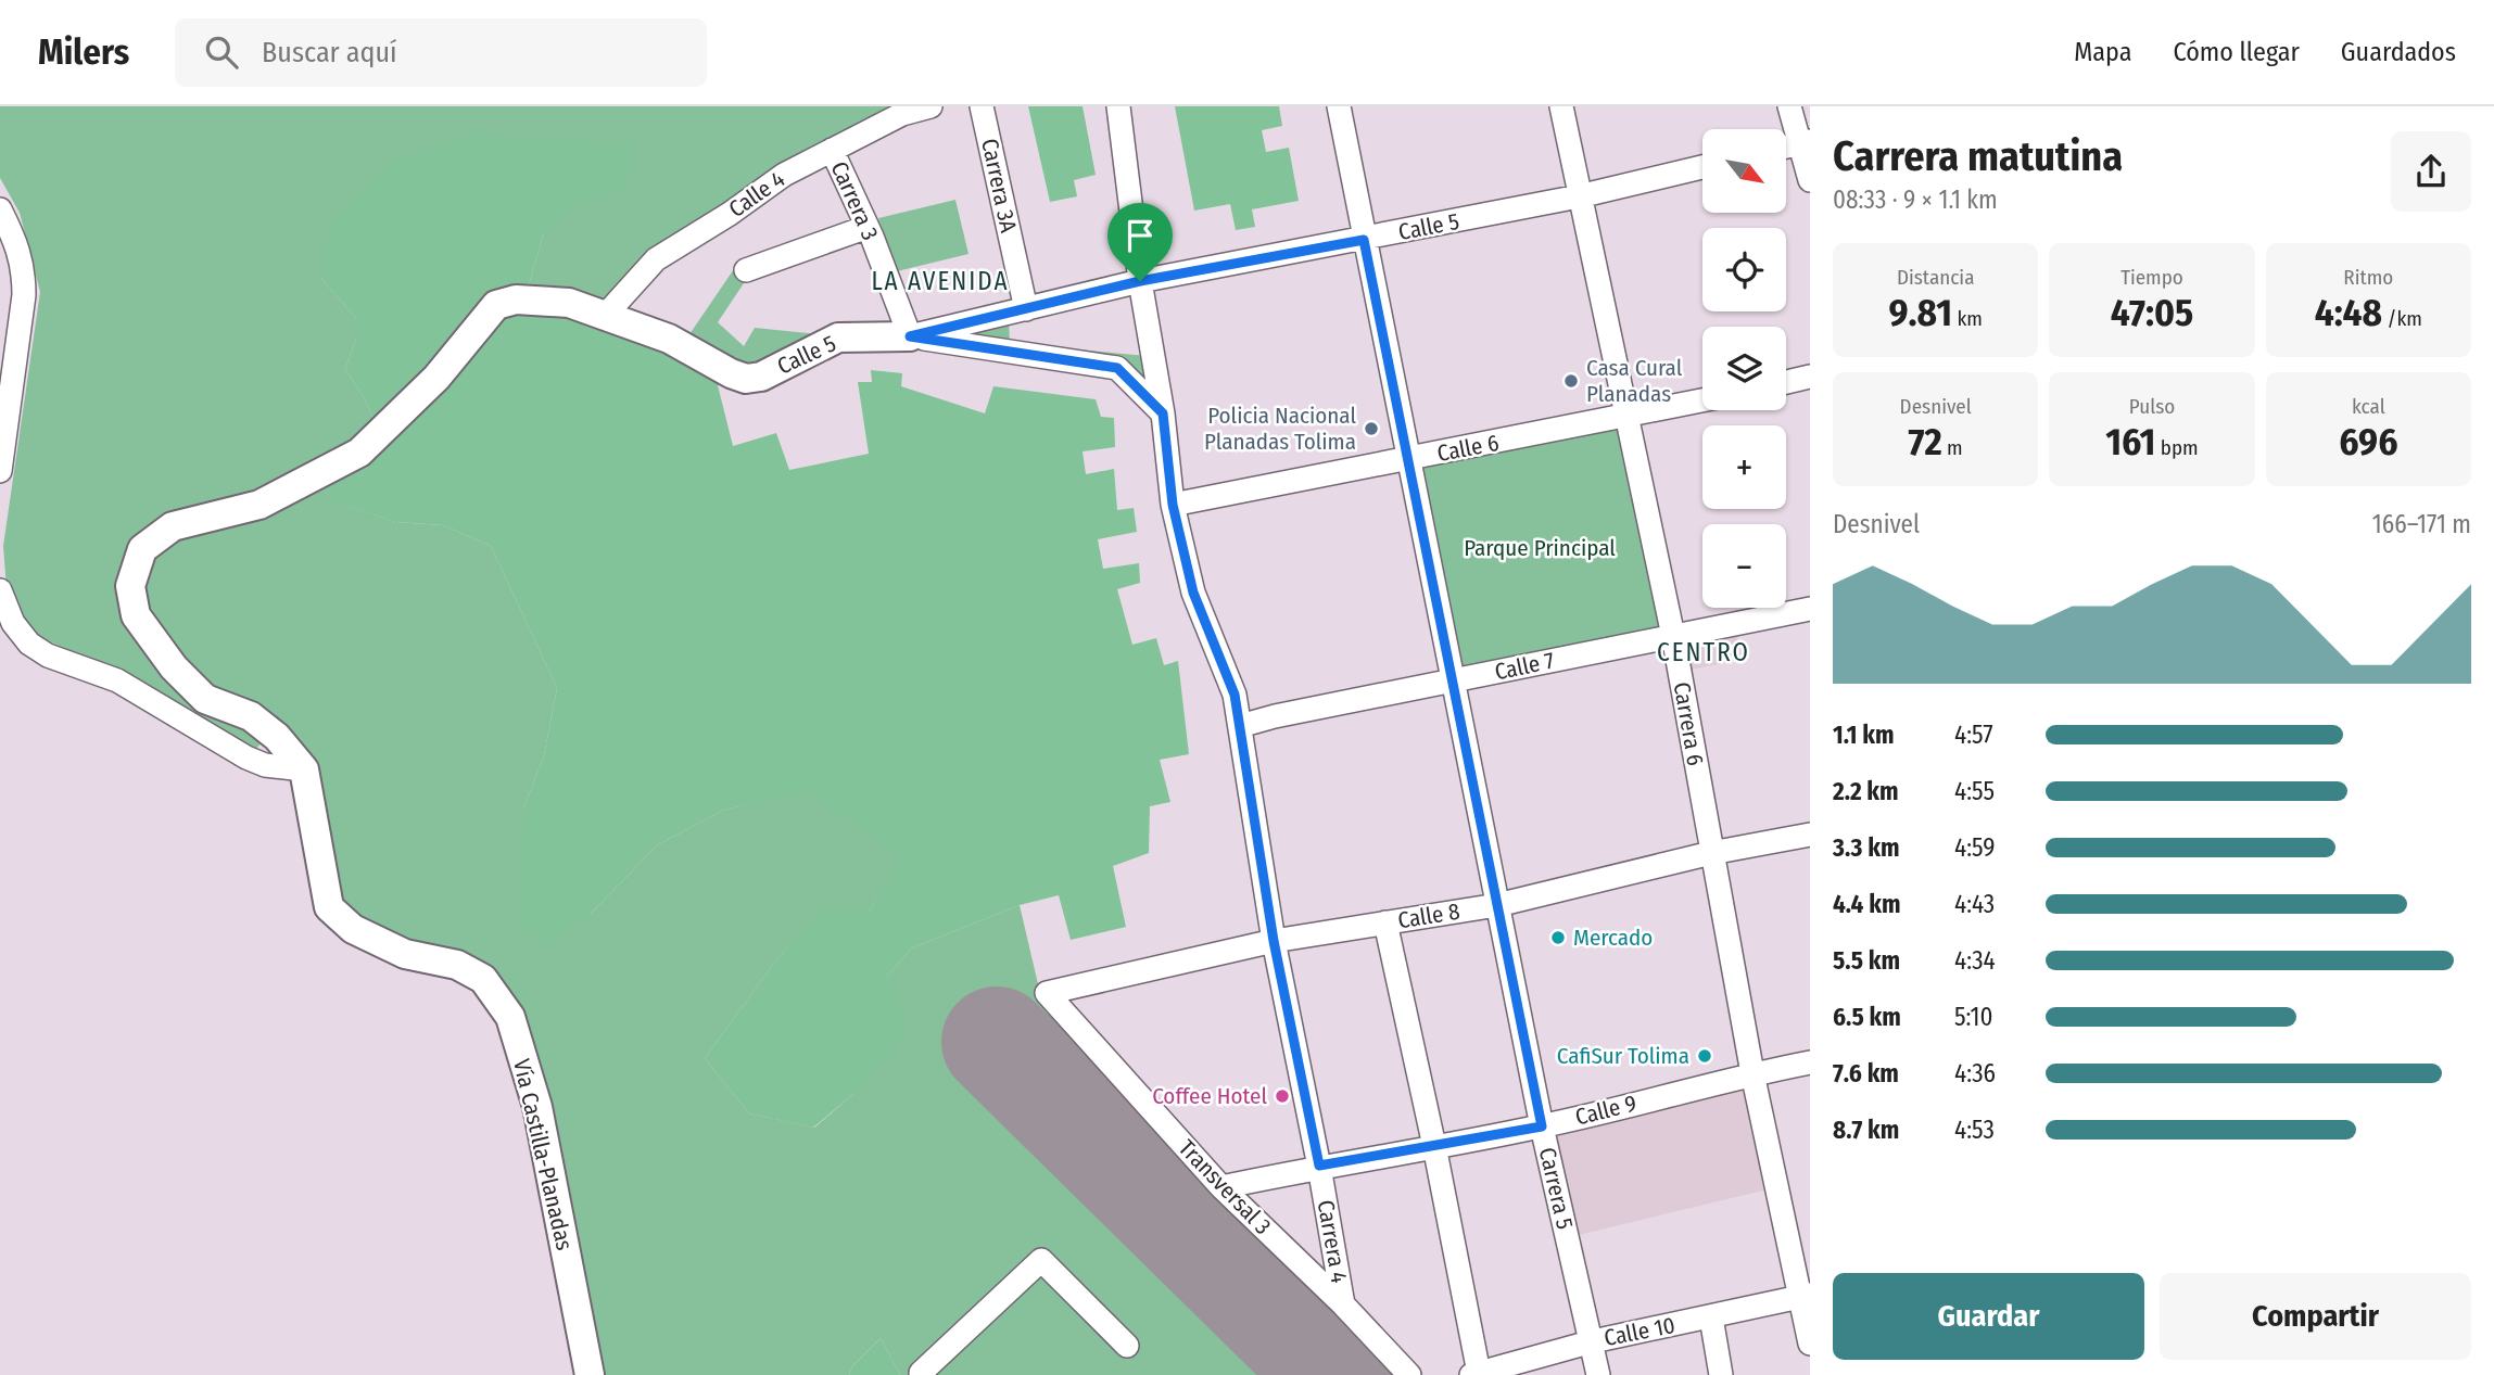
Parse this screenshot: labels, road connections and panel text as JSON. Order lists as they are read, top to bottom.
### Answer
{
  "streets": {
    "main road": ["Calle 5", "Vía Castilla-Planadas"],
    "street": [
      "Carrera 3A",
      "Calle 4",
      "Carrera 3",
      "Calle 6",
      "Calle 7",
      "Carrera 6",
      "Calle 8",
      "Calle 9",
      "Transversal 3",
      "Carrera 5",
      "Carrera 4",
      "Calle 10"
    ]
  },
  "crossings": [
    ["Carrera 3A", "Calle 5"],
    ["Calle 4", "Carrera 3"],
    ["Calle 4", "Calle 5"],
    ["Carrera 3", "Calle 5"],
    ["Calle 5", "Carrera 6"],
    ["Calle 5", "Carrera 5"],
    ["Calle 5", "Carrera 4"],
    ["Calle 6", "Carrera 6"],
    ["Calle 6", "Carrera 5"],
    ["Calle 6", "Carrera 4"],
    ["Calle 7", "Carrera 6"],
    ["Calle 7", "Carrera 5"],
    ["Calle 7", "Carrera 4"],
    ["Carrera 6", "Calle 8"],
    ["Carrera 6", "Calle 9"],
    ["Carrera 6", "Calle 10"],
    ["Calle 8", "Transversal 3"],
    ["Calle 8", "Carrera 5"],
    ["Calle 8", "Carrera 4"],
    ["Calle 9", "Transversal 3"],
    ["Calle 9", "Carrera 5"],
    ["Calle 9", "Carrera 4"],
    ["Transversal 3", "Carrera 4"],
    ["Carrera 5", "Calle 10"]
  ],
  "districts": ["LA AVENIDA", "CENTRO"],
  "parks": ["Parque Principal"],
  "places": [
    "Casa Cural Planadas",
    "Policia Nacional Planadas Tolima",
    "Mercado",
    "CafiSur Tolima",
    "Coffee Hotel"
  ],
  "north": "bottom right",
  "page": {
    "header": "Milers",
    "search": "Buscar aquí",
    "nav": ["Mapa", "Cómo llegar", "Guardados"],
    "heading": ["Carrera matutina", "08:33 · 9 × 1.1 km"],
    "map_buttons": ["+", "−"],
    "stats": [
      ["Distancia", "9.81 km"],
      ["Tiempo", "47:05"],
      ["Ritmo", "4:48 /km"],
      ["Desnivel", "72 m"],
      ["Pulso", "161 bpm"],
      ["kcal", "696"]
    ],
    "chart": ["Desnivel", "166–171 m"],
    "list": [
      {
        "name": "1.1 km",
        "note": "4:57"
      },
      {
        "name": "2.2 km",
        "note": "4:55"
      },
      {
        "name": "3.3 km",
        "note": "4:59"
      },
      {
        "name": "4.4 km",
        "note": "4:43"
      },
      {
        "name": "5.5 km",
        "note": "4:34"
      },
      {
        "name": "6.5 km",
        "note": "5:10"
      },
      {
        "name": "7.6 km",
        "note": "4:36"
      },
      {
        "name": "8.7 km",
        "note": "4:53"
      }
    ],
    "buttons": ["Guardar", "Compartir"]
  }
}
